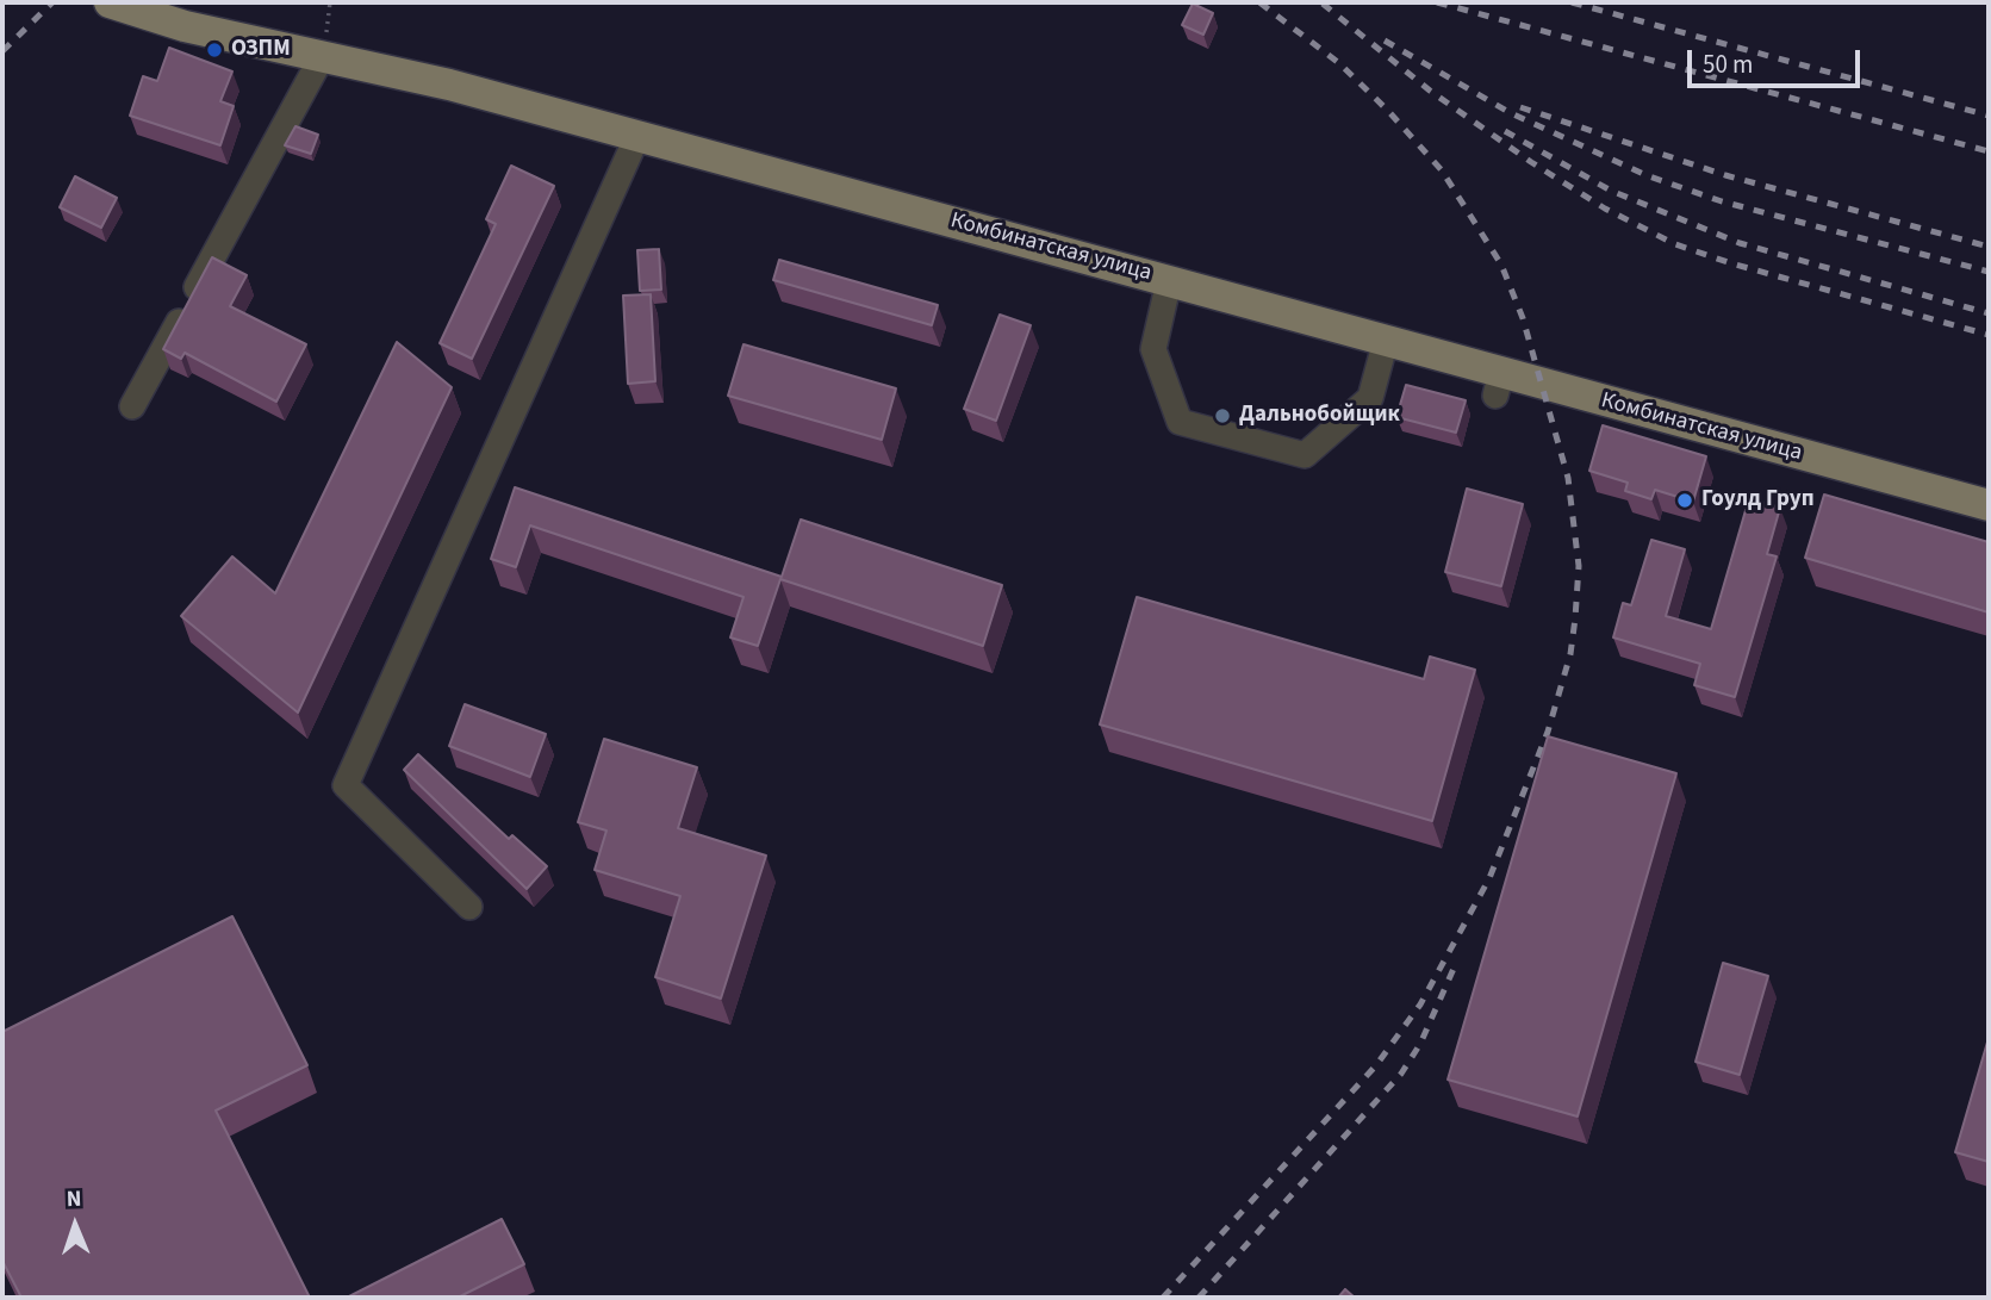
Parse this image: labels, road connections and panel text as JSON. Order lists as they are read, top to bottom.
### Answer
{
  "streets": {
    "main road": ["Комбинатская улица"]
  },
  "places": ["ОЗПМ", "Дальнобойщик", "Гоулд Груп"],
  "scale_bar": "50 m",
  "north": "top"
}
